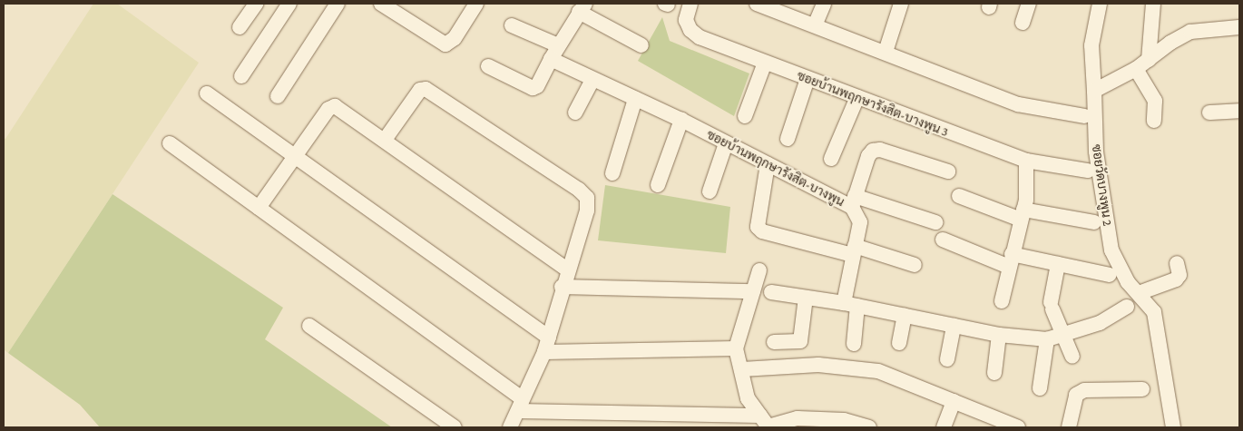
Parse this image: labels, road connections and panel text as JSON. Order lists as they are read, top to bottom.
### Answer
{
  "streets": {
    "street": ["ซอยบ้านพฤกษารังสิต-บางพูน 3", "ซอยบ้านพฤกษารังสิต-บางพูน", "ซอยวัดบางพูน 2"]
  }
}
